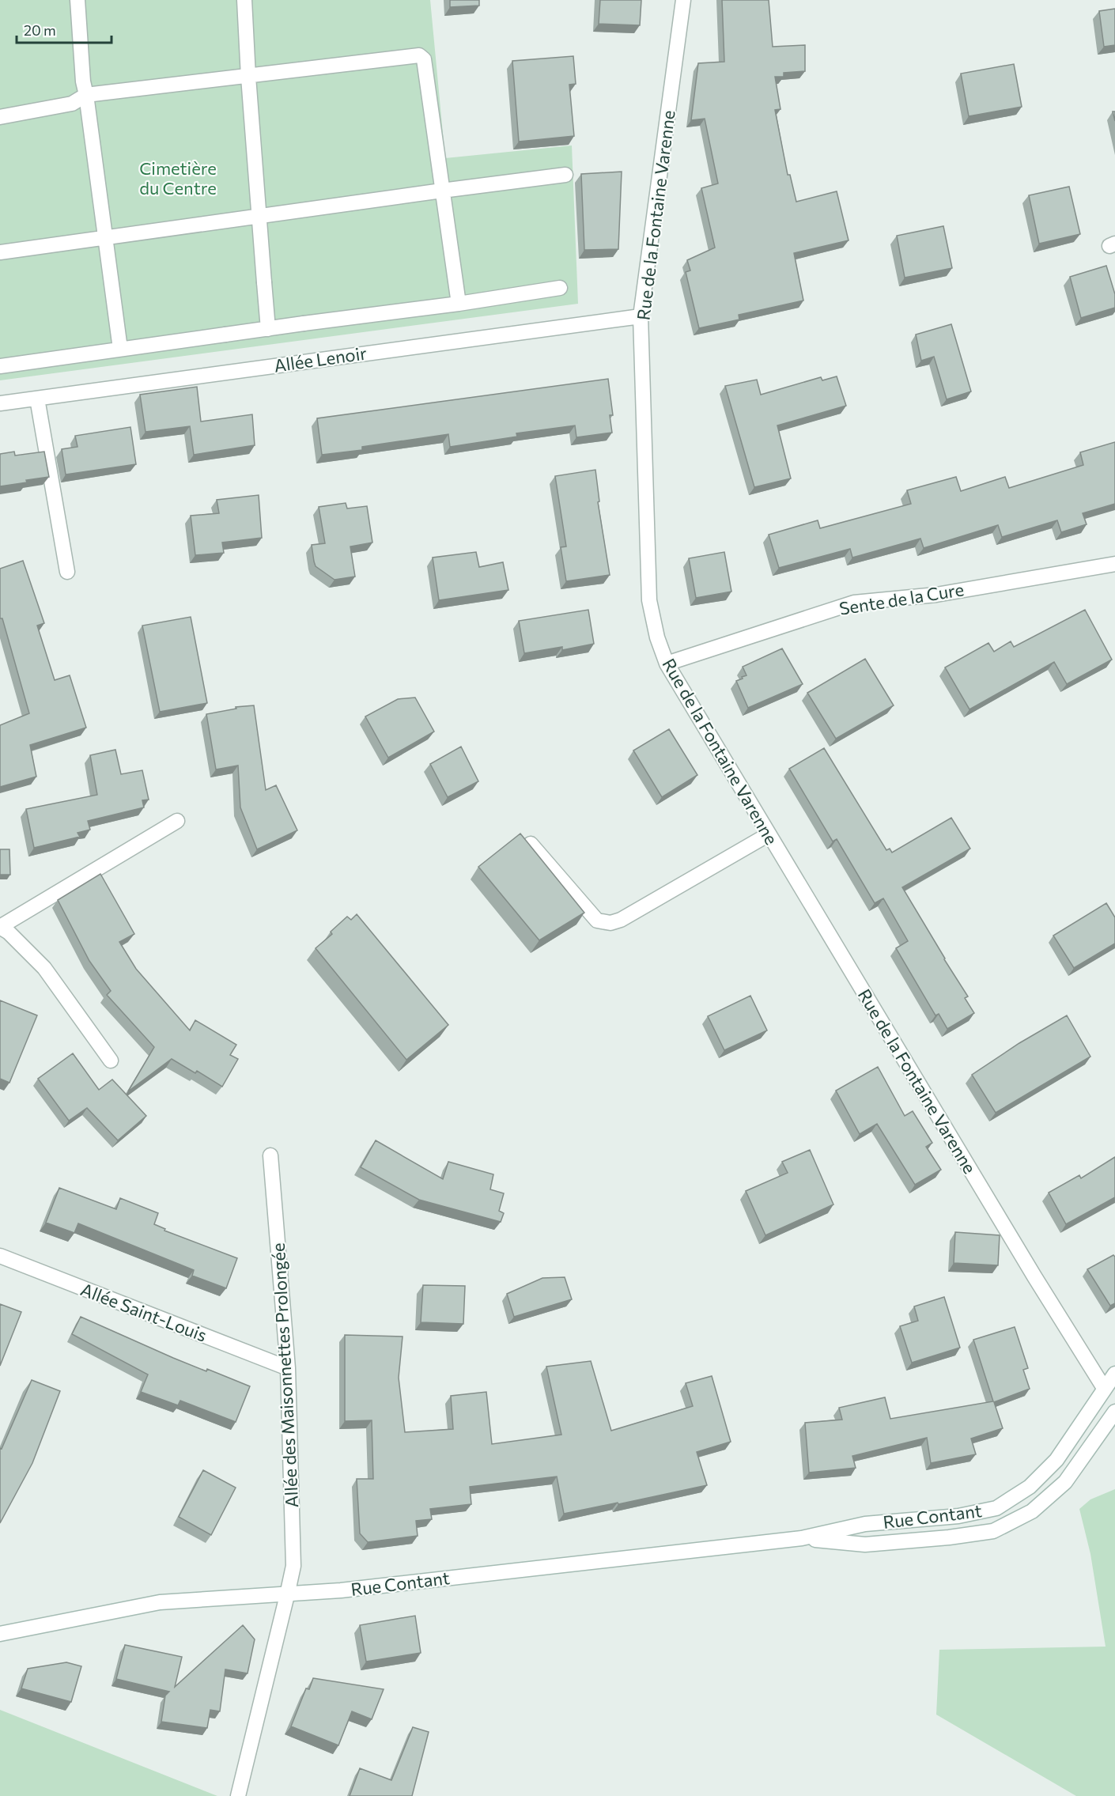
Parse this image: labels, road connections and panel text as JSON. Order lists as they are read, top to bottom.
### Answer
{
  "streets": {
    "street": [
      "Rue de la Fontaine Varenne",
      "Allée Lenoir",
      "Sente de la Cure",
      "Allée Saint-Louis",
      "Allée des Maisonnettes Prolongée",
      "Rue Contant"
    ]
  },
  "crossings": [
    ["Rue de la Fontaine Varenne", "Allée Lenoir"],
    ["Rue de la Fontaine Varenne", "Sente de la Cure"],
    ["Rue de la Fontaine Varenne", "Rue Contant"],
    ["Allée Saint-Louis", "Allée des Maisonnettes Prolongée"],
    ["Allée des Maisonnettes Prolongée", "Rue Contant"]
  ],
  "parks": ["Cimetière du Centre"],
  "scale_bar": "20 m"
}
